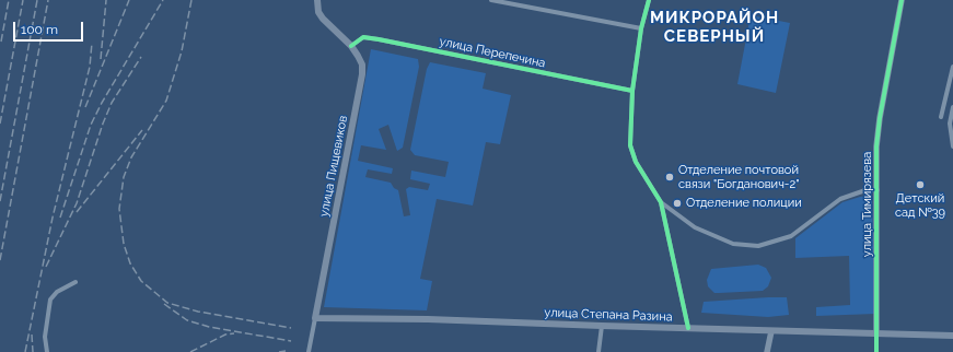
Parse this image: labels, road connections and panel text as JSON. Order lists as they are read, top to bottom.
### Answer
{
  "streets": {
    "main road": ["улица Пищевиков", "улица Степана Разина"],
    "street": ["улица Перепечина", "улица Тимирязева"]
  },
  "crossings": [
    ["улица Перепечина", "улица Пищевиков"],
    ["улица Пищевиков", "улица Степана Разина"],
    ["улица Тимирязева", "улица Степана Разина"]
  ],
  "districts": ["МИКРОРАЙОН СЕВЕРНЫЙ"],
  "places": ["Отделение почтовой связи \"Богданович-2\"", "Детский сад №39", "Отделение полиции"],
  "scale_bar": "100 m"
}
